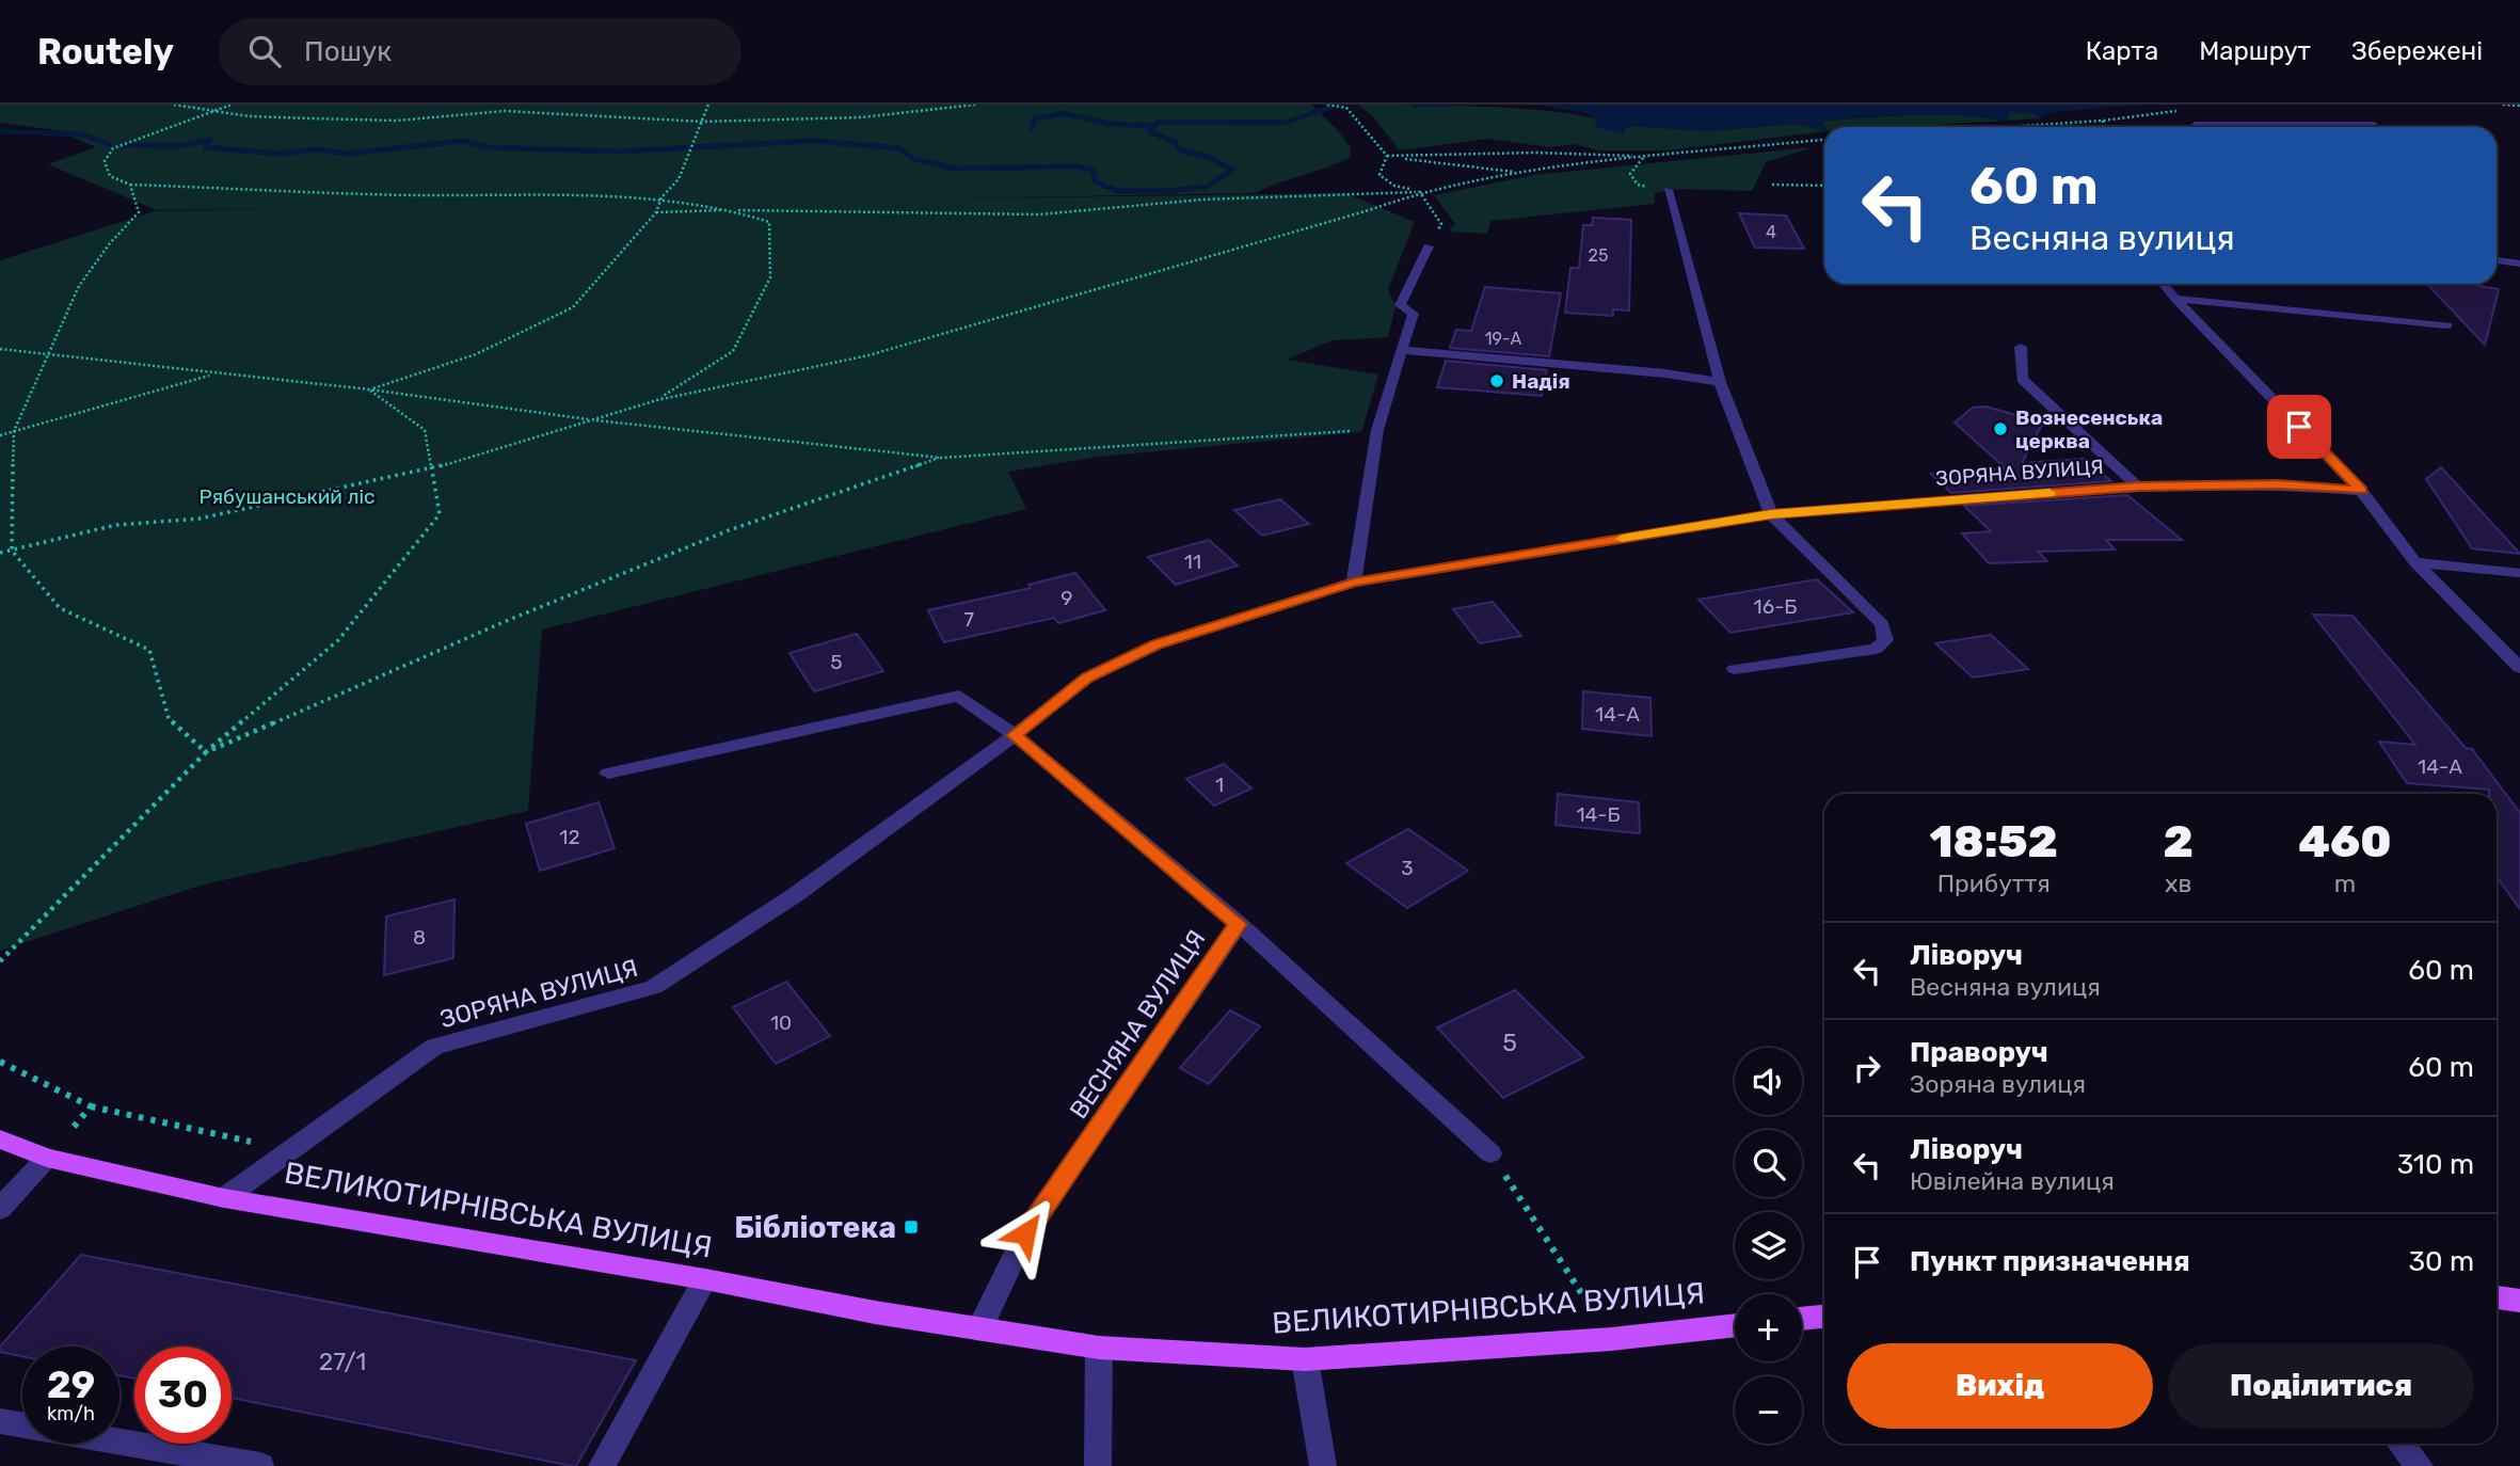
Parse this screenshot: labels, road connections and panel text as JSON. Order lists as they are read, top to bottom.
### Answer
{
  "streets": {
    "main road": ["ВЕЛИКОТИРНІВСЬКА ВУЛИЦЯ"],
    "street": ["ЗОРЯНА ВУЛИЦЯ", "ВЕСНЯНА ВУЛИЦЯ"]
  },
  "crossings": [
    ["ЗОРЯНА ВУЛИЦЯ", "ВЕСНЯНА ВУЛИЦЯ"],
    ["ЗОРЯНА ВУЛИЦЯ", "ВЕЛИКОТИРНІВСЬКА ВУЛИЦЯ"],
    ["ВЕСНЯНА ВУЛИЦЯ", "ВЕЛИКОТИРНІВСЬКА ВУЛИЦЯ"]
  ],
  "parks": ["Рябушанський ліс"],
  "places": {
    "other": ["Надія", "Вознесенська церква"],
    "transit": ["Бібліотека"]
  },
  "house_numbers": [
    "4",
    "25",
    "19-А",
    "11",
    "9",
    "16-Б",
    "7",
    "5",
    "14-А",
    "14-А",
    "1",
    "14-Б",
    "12",
    "3",
    "8",
    "10",
    "5",
    "27/1"
  ],
  "page": {
    "header": "Routely",
    "search": "Пошук",
    "nav": ["Карта", "Маршрут", "Збережені"],
    "turn": ["60 m", "Весняна вулиця"],
    "eta": [
      "18:52",
      "Прибуття",
      "2",
      "хв",
      "460",
      "m"
    ],
    "list": [
      {
        "name": "Ліворуч",
        "note": "Весняна вулиця",
        "value": "60 m"
      },
      {
        "name": "Праворуч",
        "note": "Зоряна вулиця",
        "value": "60 m"
      },
      {
        "name": "Ліворуч",
        "note": "Ювілейна вулиця",
        "value": "310 m"
      },
      {
        "name": "Пункт призначення",
        "value": "30 m"
      }
    ],
    "map_buttons": ["+", "−"],
    "buttons": ["Вихід", "Поділитися"],
    "speed": "29 km/h",
    "limit": "30"
  }
}
